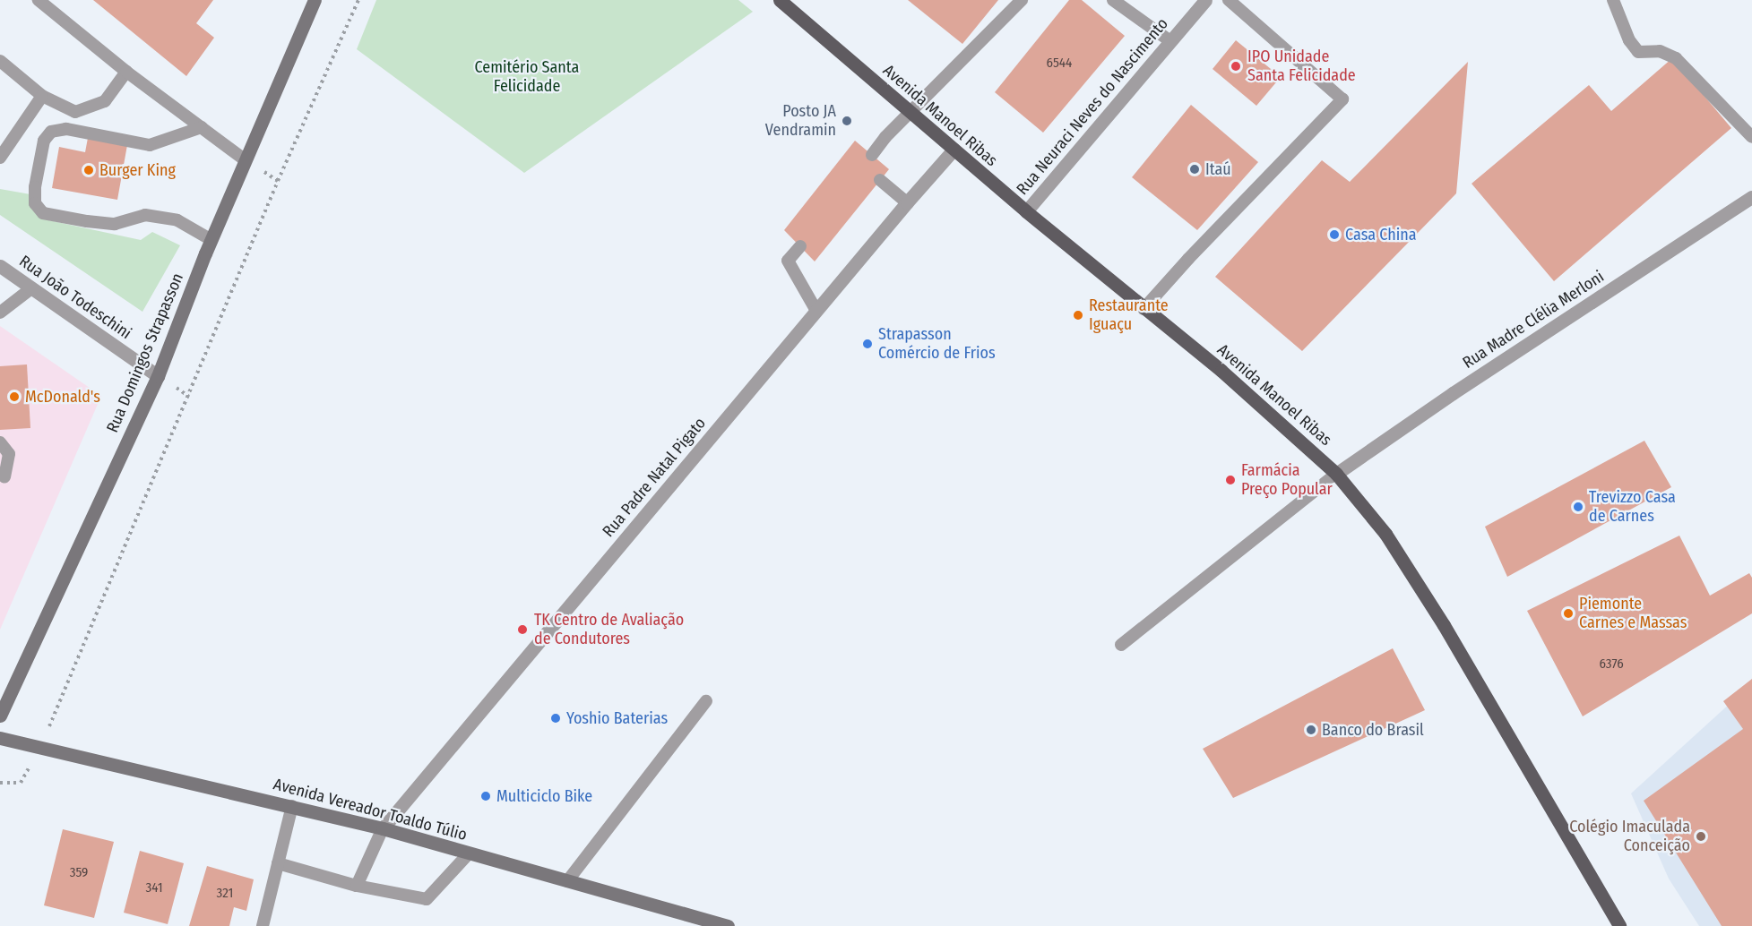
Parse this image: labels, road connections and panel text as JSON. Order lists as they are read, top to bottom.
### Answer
{
  "streets": {
    "main road": ["Avenida Manoel Ribas", "Rua Domingos Strapasson", "Avenida Vereador Toaldo Túlio"],
    "street": [
      "Rua Neuraci Neves do Nascimento",
      "Rua João Todeschini",
      "Rua Madre Clélia Merloni",
      "Rua Padre Natal Pigato"
    ]
  },
  "crossings": [
    ["Rua Neuraci Neves do Nascimento", "Avenida Manoel Ribas"],
    ["Avenida Manoel Ribas", "Rua Madre Clélia Merloni"],
    ["Avenida Manoel Ribas", "Rua Padre Natal Pigato"],
    ["Rua João Todeschini", "Rua Domingos Strapasson"],
    ["Rua Padre Natal Pigato", "Avenida Vereador Toaldo Túlio"]
  ],
  "parks": ["Cemitério Santa Felicidade"],
  "places": [
    "IPO Unidade Santa Felicidade",
    "Posto JA Vendramin",
    "Itaú",
    "Burger King",
    "Casa China",
    "Restaurante Iguaçu",
    "Strapasson Comércio de Frios",
    "McDonald's",
    "Farmácia Preço Popular",
    "Trevizzo Casa de Carnes",
    "Piemonte Carnes e Massas",
    "TK Centro de Avaliação de Condutores",
    "Yoshio Baterias",
    "Banco do Brasil",
    "Multiciclo Bike",
    "Colégio Imaculada Conceição"
  ],
  "house_numbers": [
    "6544",
    "6376",
    "359",
    "341",
    "321"
  ]
}
